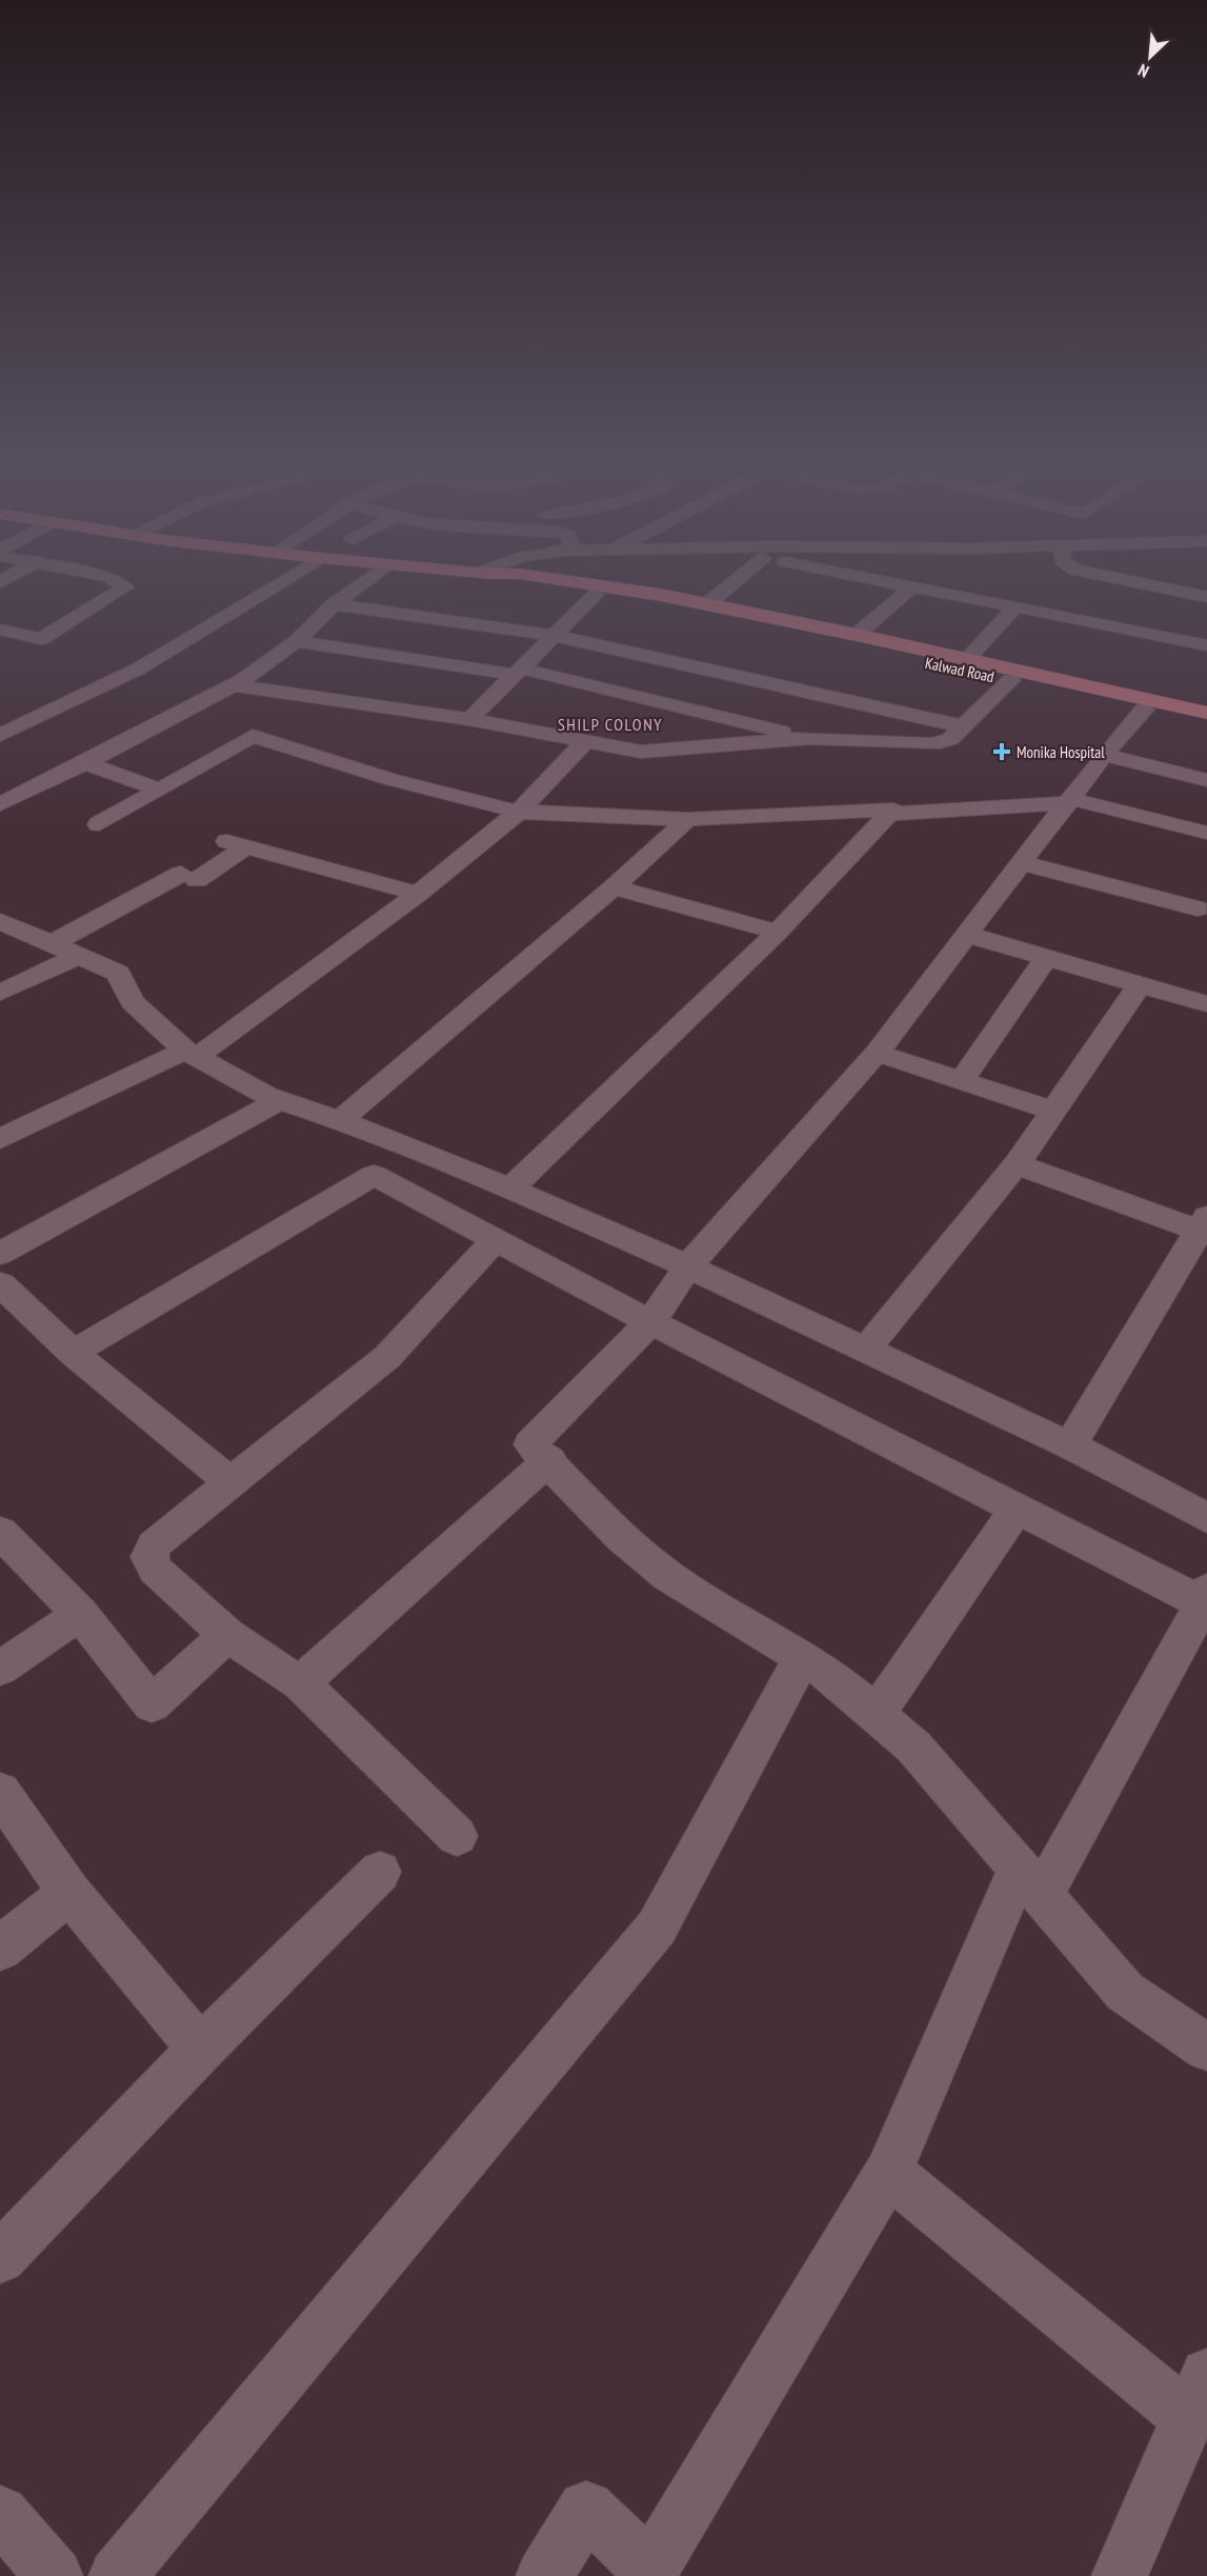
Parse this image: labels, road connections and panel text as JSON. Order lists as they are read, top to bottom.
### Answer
{
  "streets": {
    "main road": ["Kalwad Road"]
  },
  "districts": ["SHILP COLONY"],
  "places": {
    "health": ["Monika Hospital"]
  },
  "north": "bottom left"
}
